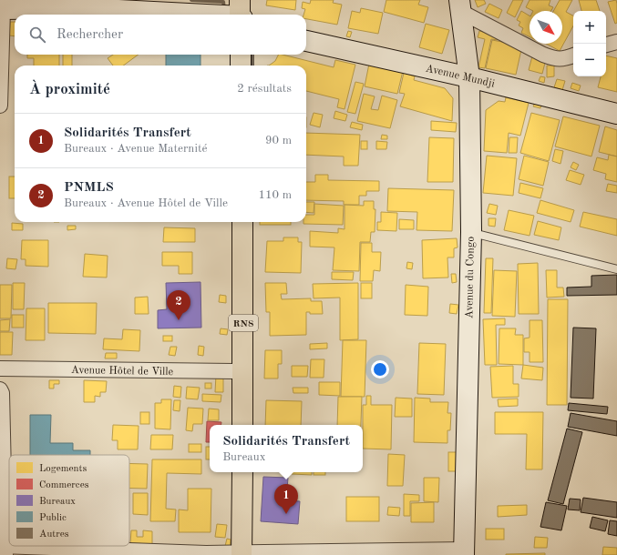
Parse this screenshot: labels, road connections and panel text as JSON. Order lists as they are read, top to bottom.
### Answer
{
  "streets": {
    "main road": ["RN8"],
    "street": ["Avenue Mundji", "Avenue du Congo", "Avenue Hôtel de Ville"]
  },
  "crossings": [
    ["Avenue Mundji", "Avenue du Congo"],
    ["RN8", "Avenue Hôtel de Ville"]
  ],
  "legend": [
    "Logements",
    "Commerces",
    "Bureaux",
    "Public",
    "Autres"
  ],
  "north": "bottom right",
  "page": {
    "map_buttons": ["+", "−"],
    "search": "Rechercher",
    "heading": ["À proximité", "2 résultats"],
    "list": [
      {
        "mark": "1",
        "name": "Solidarités Transfert",
        "note": "Bureaux · Avenue Maternité",
        "value": "90 m"
      },
      {
        "mark": "2",
        "name": "PNMLS",
        "note": "Bureaux · Avenue Hôtel de Ville",
        "value": "110 m"
      }
    ],
    "pins": ["2", "1"],
    "popup": ["Solidarités Transfert", "Bureaux"]
  }
}
